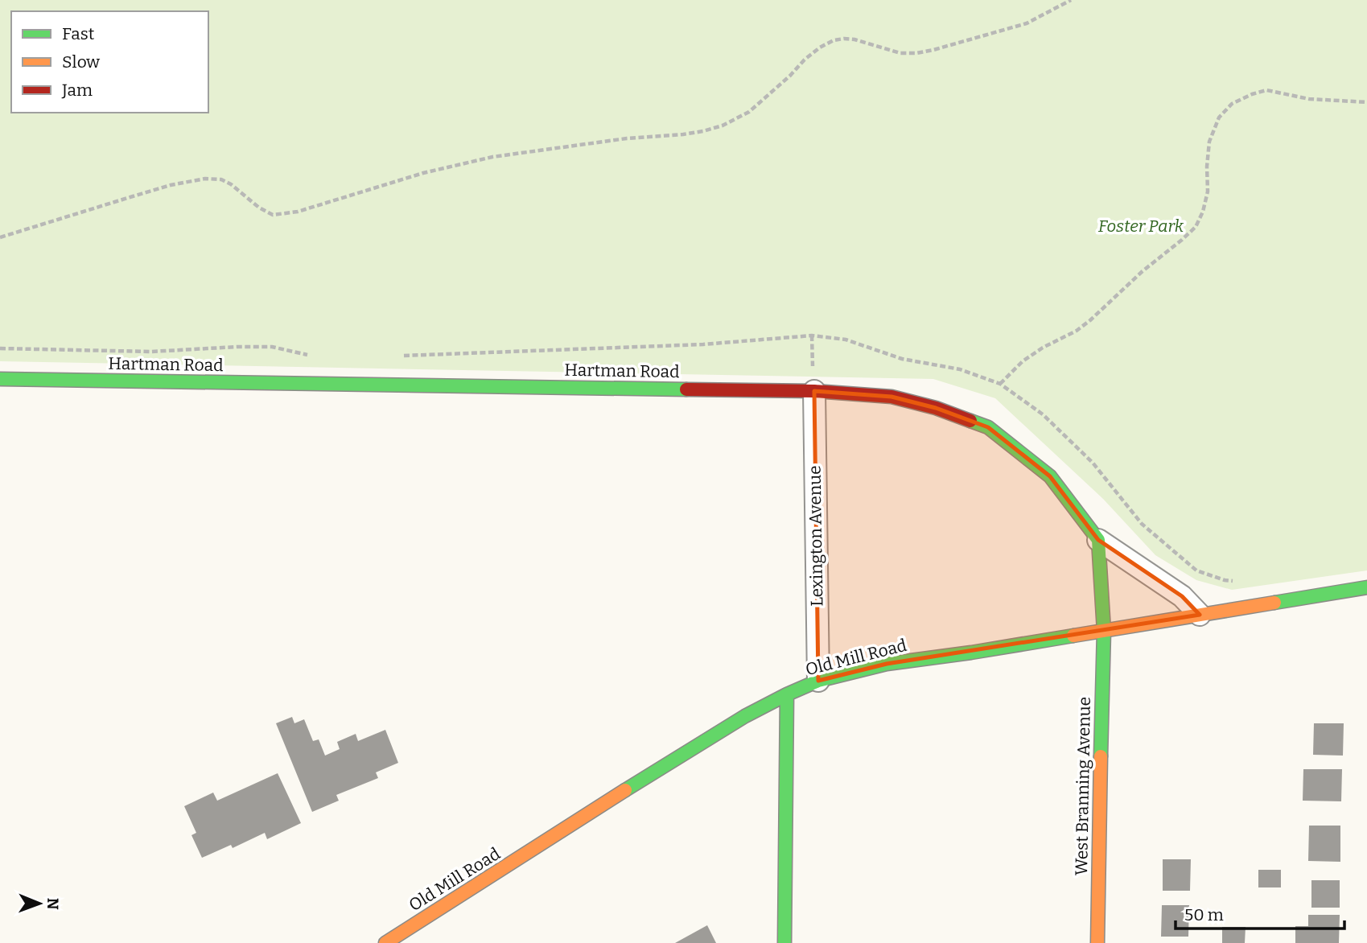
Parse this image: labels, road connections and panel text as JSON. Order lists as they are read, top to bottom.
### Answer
{
  "streets": {
    "street": [
      "Hartman Road",
      "Lexington Avenue",
      "Old Mill Road",
      "West Branning Avenue"
    ]
  },
  "crossings": [
    ["Hartman Road", "Lexington Avenue"],
    ["Lexington Avenue", "Old Mill Road"],
    ["Old Mill Road", "West Branning Avenue"]
  ],
  "parks": ["Foster Park"],
  "legend": ["Fast", "Slow", "Jam"],
  "scale_bar": "50 m",
  "north": "right"
}
